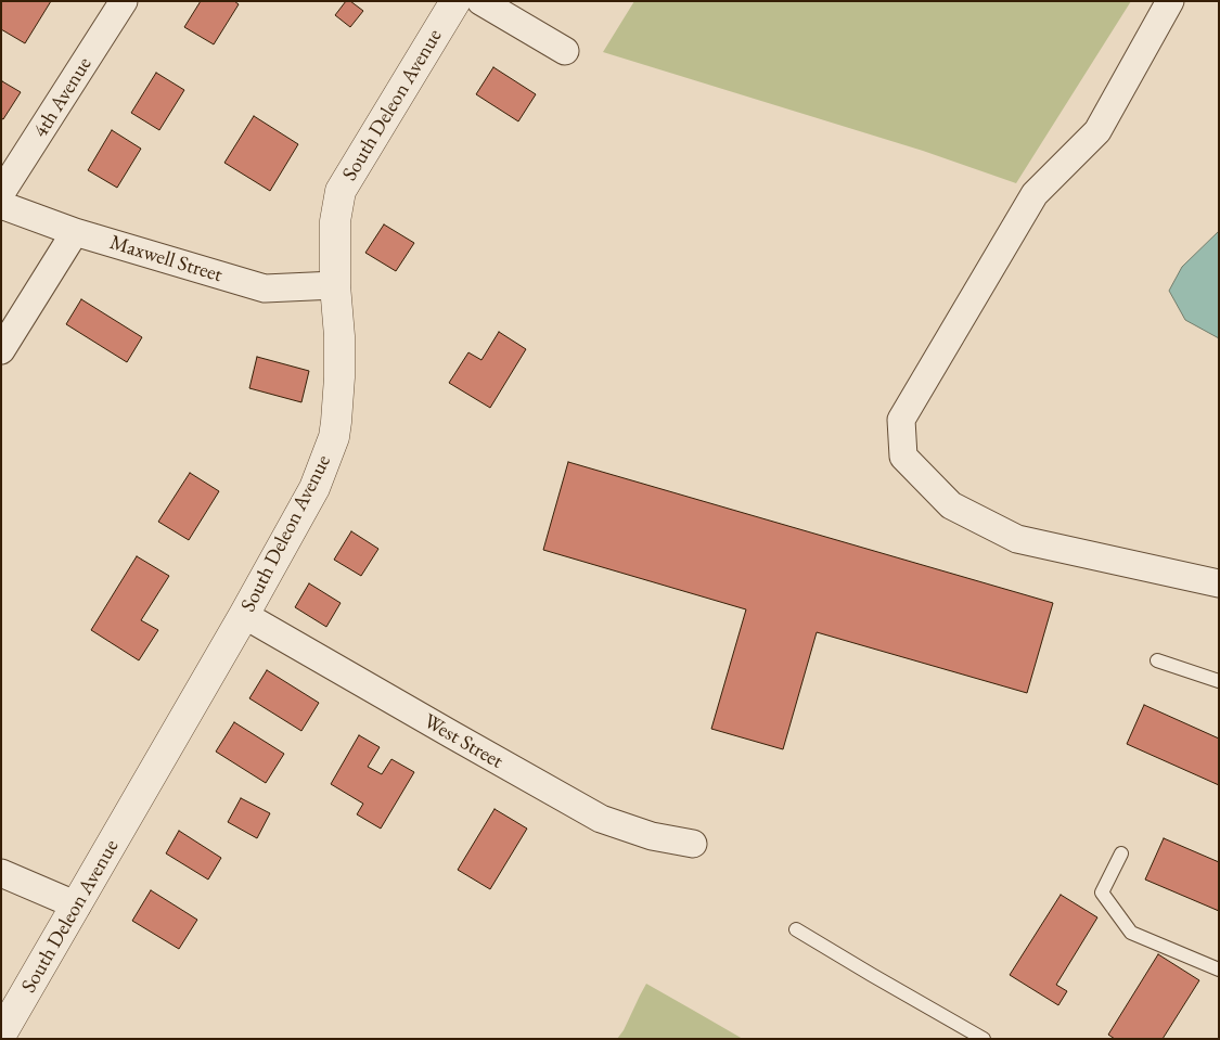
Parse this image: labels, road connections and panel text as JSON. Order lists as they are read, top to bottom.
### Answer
{
  "streets": {
    "street": [
      "4th Avenue",
      "South Deleon Avenue",
      "Maxwell Street",
      "West Street"
    ]
  },
  "crossings": [
    ["South Deleon Avenue", "Maxwell Street"],
    ["South Deleon Avenue", "West Street"]
  ]
}
